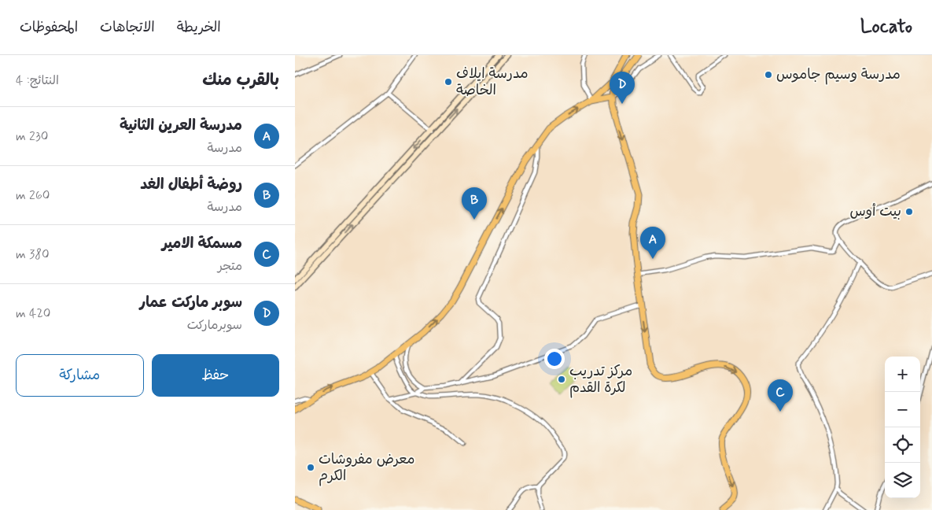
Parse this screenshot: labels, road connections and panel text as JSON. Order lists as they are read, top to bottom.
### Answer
{
  "places": [
    "مدرسة وسيم جاموس",
    "مدرسة ايلاف الخاصة",
    "بيت أوس",
    "مركز تدريب لكرة القدم",
    "معرض مفروشات الكرم"
  ],
  "page": {
    "header": "Locato",
    "nav": ["الخريطة", "الاتجاهات", "المحفوظات"],
    "heading": ["بالقرب منك", "النتائج: 4"],
    "pins": [
      "D",
      "B",
      "A",
      "C"
    ],
    "list": [
      {
        "mark": "A",
        "name": "مدرسة العرين الثانية",
        "note": "مدرسة",
        "value": "230 m"
      },
      {
        "mark": "B",
        "name": "روضة أطفال الغد",
        "note": "مدرسة",
        "value": "260 m"
      },
      {
        "mark": "C",
        "name": "مسمكة الامير",
        "note": "متجر",
        "value": "380 m"
      },
      {
        "mark": "D",
        "name": "سوبر ماركت عمار",
        "note": "سوبرماركت",
        "value": "420 m"
      }
    ],
    "buttons": ["حفظ", "مشاركة"],
    "map_buttons": ["+", "−"]
  }
}
